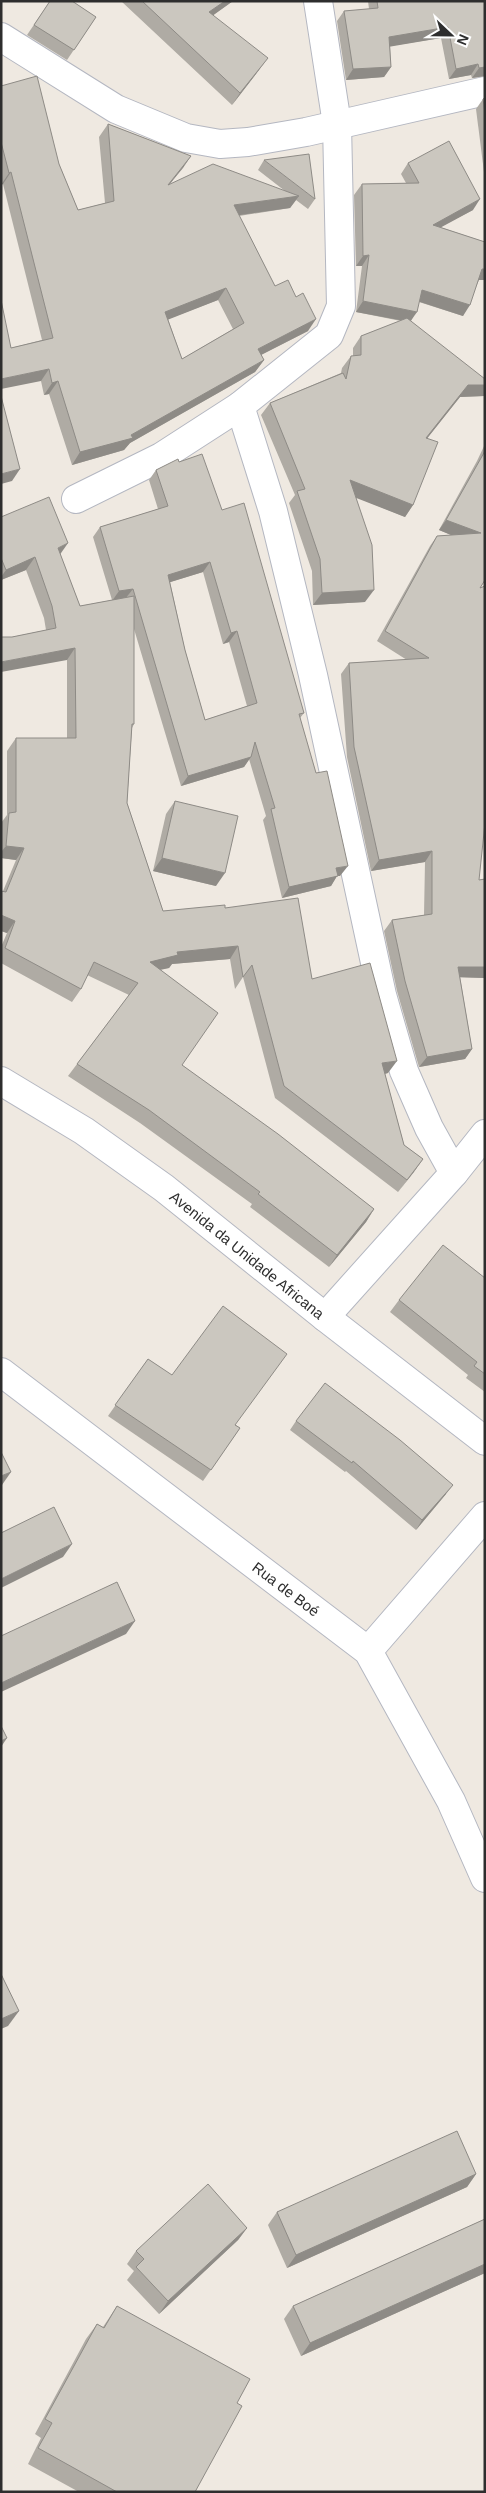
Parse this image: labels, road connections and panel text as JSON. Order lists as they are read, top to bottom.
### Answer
{
  "streets": {
    "street": ["Avenida da Unidade Africana", "Rua de Boé"]
  },
  "north": "right"
}
